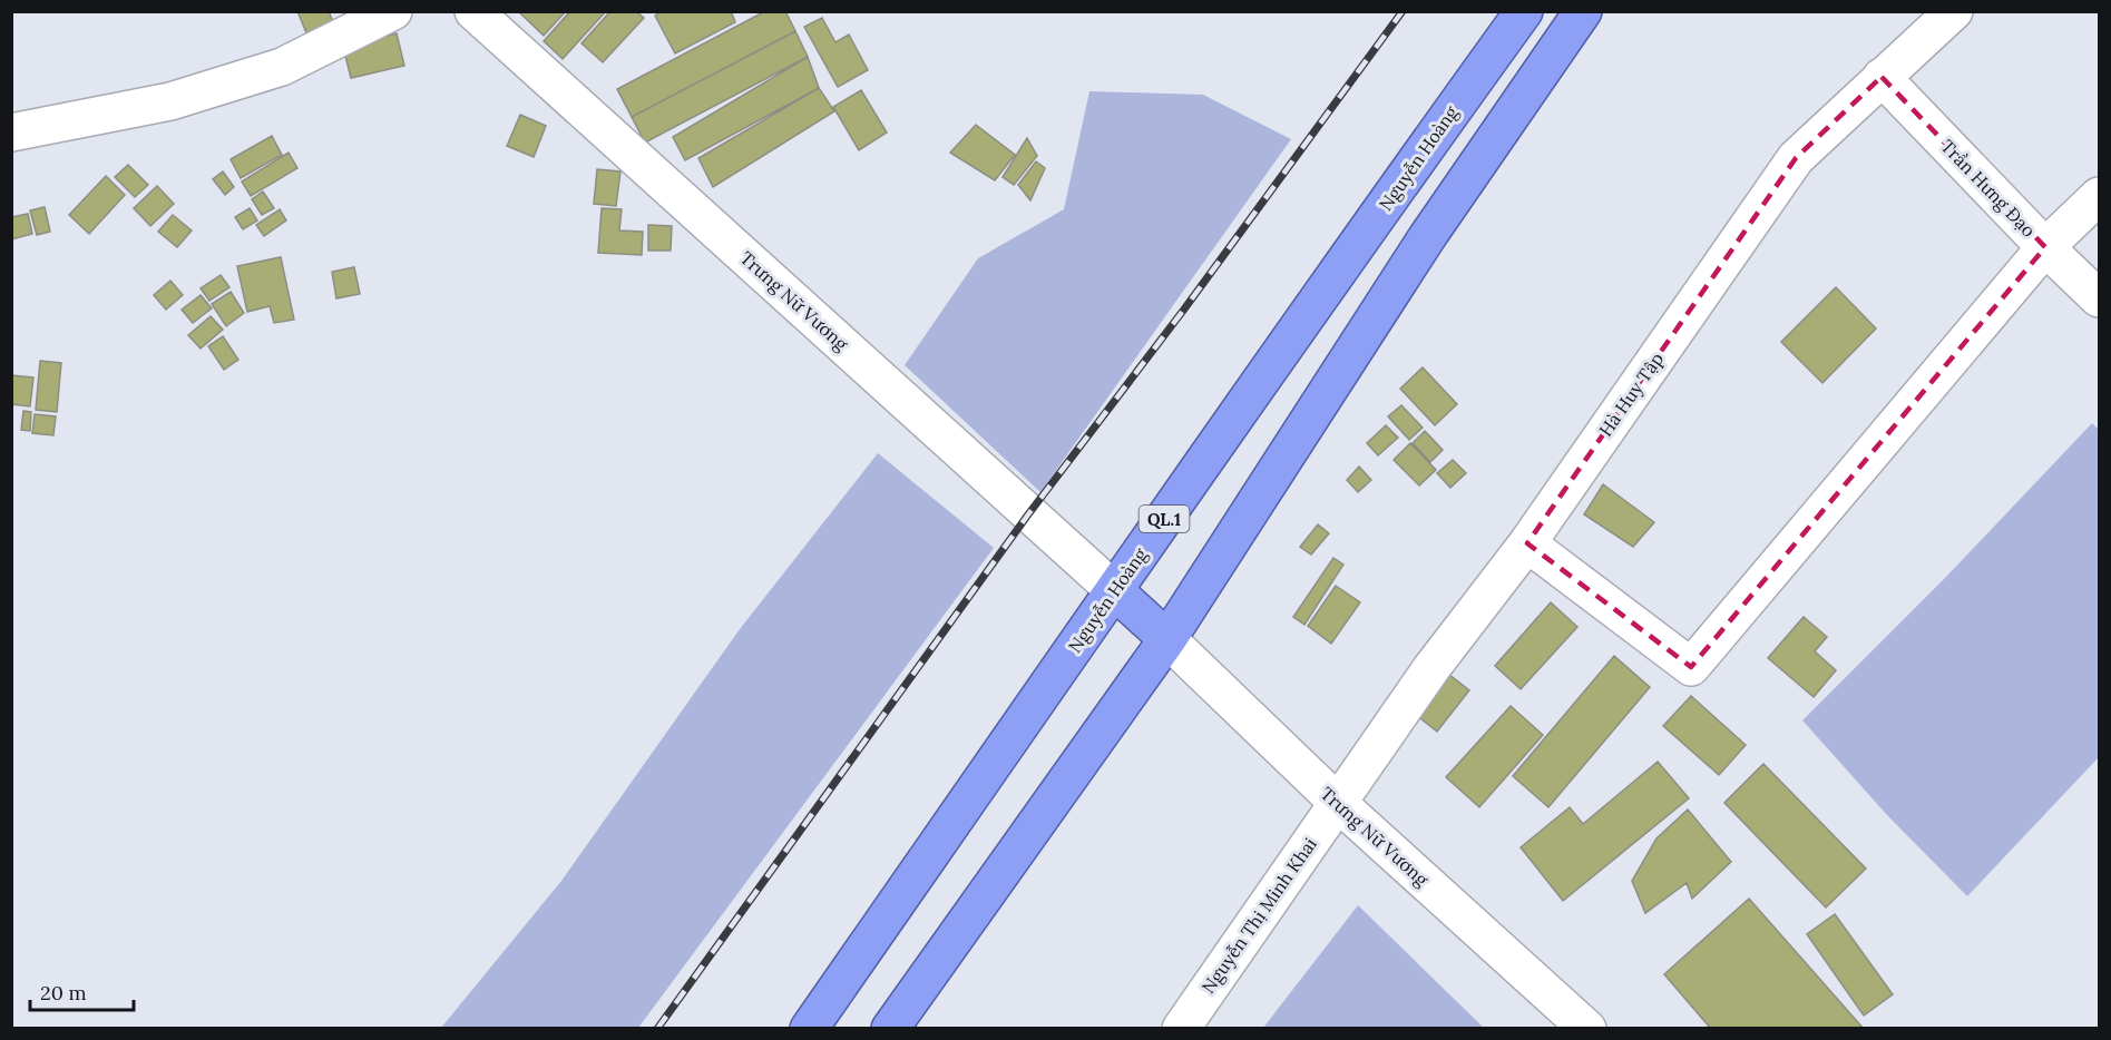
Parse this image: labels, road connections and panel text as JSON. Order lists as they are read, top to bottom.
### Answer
{
  "streets": {
    "highway": ["Nguyễn Hoàng", "QL.1"],
    "street": [
      "Trần Hưng Đạo",
      "Trưng Nữ Vương",
      "Hà Huy Tập",
      "Nguyễn Thị Minh Khai"
    ]
  },
  "crossings": [
    ["Nguyễn Hoàng", "Trưng Nữ Vương"],
    ["Trần Hưng Đạo", "Hà Huy Tập"],
    ["Trưng Nữ Vương", "Hà Huy Tập"],
    ["Trưng Nữ Vương", "Nguyễn Thị Minh Khai"],
    ["Hà Huy Tập", "Nguyễn Thị Minh Khai"]
  ],
  "scale_bar": "20 m"
}
